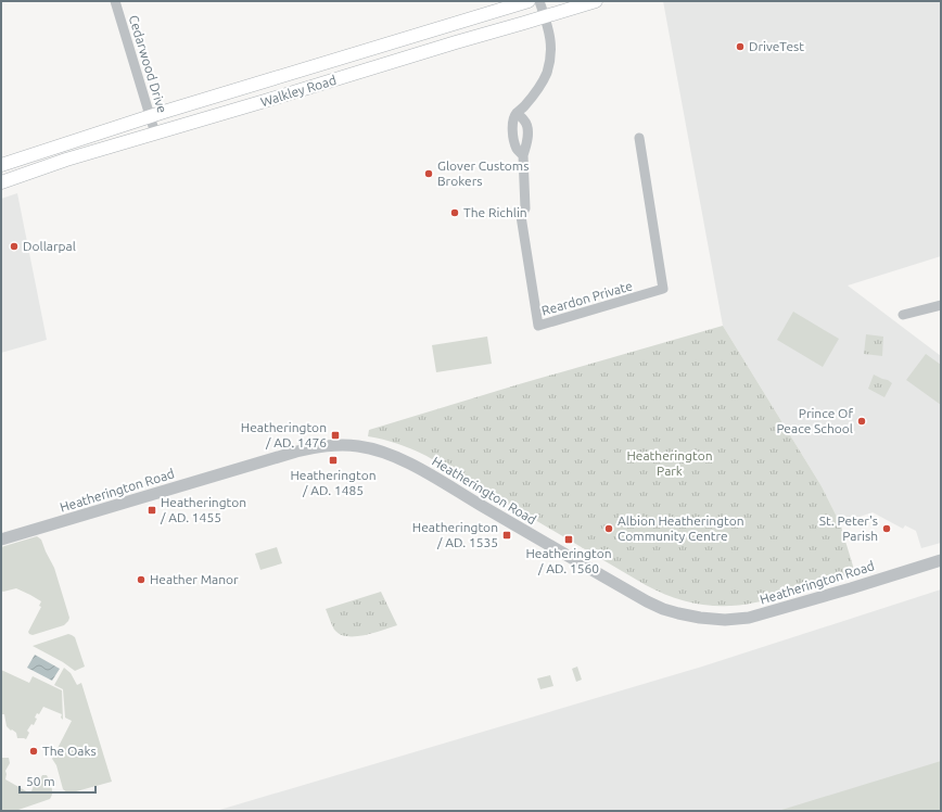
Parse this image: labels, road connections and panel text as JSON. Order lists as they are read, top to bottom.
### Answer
{
  "streets": {
    "main road": ["Walkley Road"],
    "street": ["Cedarwood Drive", "Reardon Private", "Heatherington Road"]
  },
  "crossings": [
    ["Cedarwood Drive", "Walkley Road"]
  ],
  "parks": ["Heatherington Park"],
  "places": {
    "other": [
      "DriveTest",
      "Glover Customs Brokers",
      "The Richlin",
      "Dollarpal",
      "Prince Of Peace School",
      "Albion Heatherington Community Centre",
      "St. Peter's Parish",
      "Heather Manor",
      "The Oaks"
    ],
    "transit": [
      "Heatherington / AD. 1476",
      "Heatherington / AD. 1485",
      "Heatherington / AD. 1455",
      "Heatherington / AD. 1535",
      "Heatherington / AD. 1560"
    ]
  },
  "scale_bar": "50 m"
}
